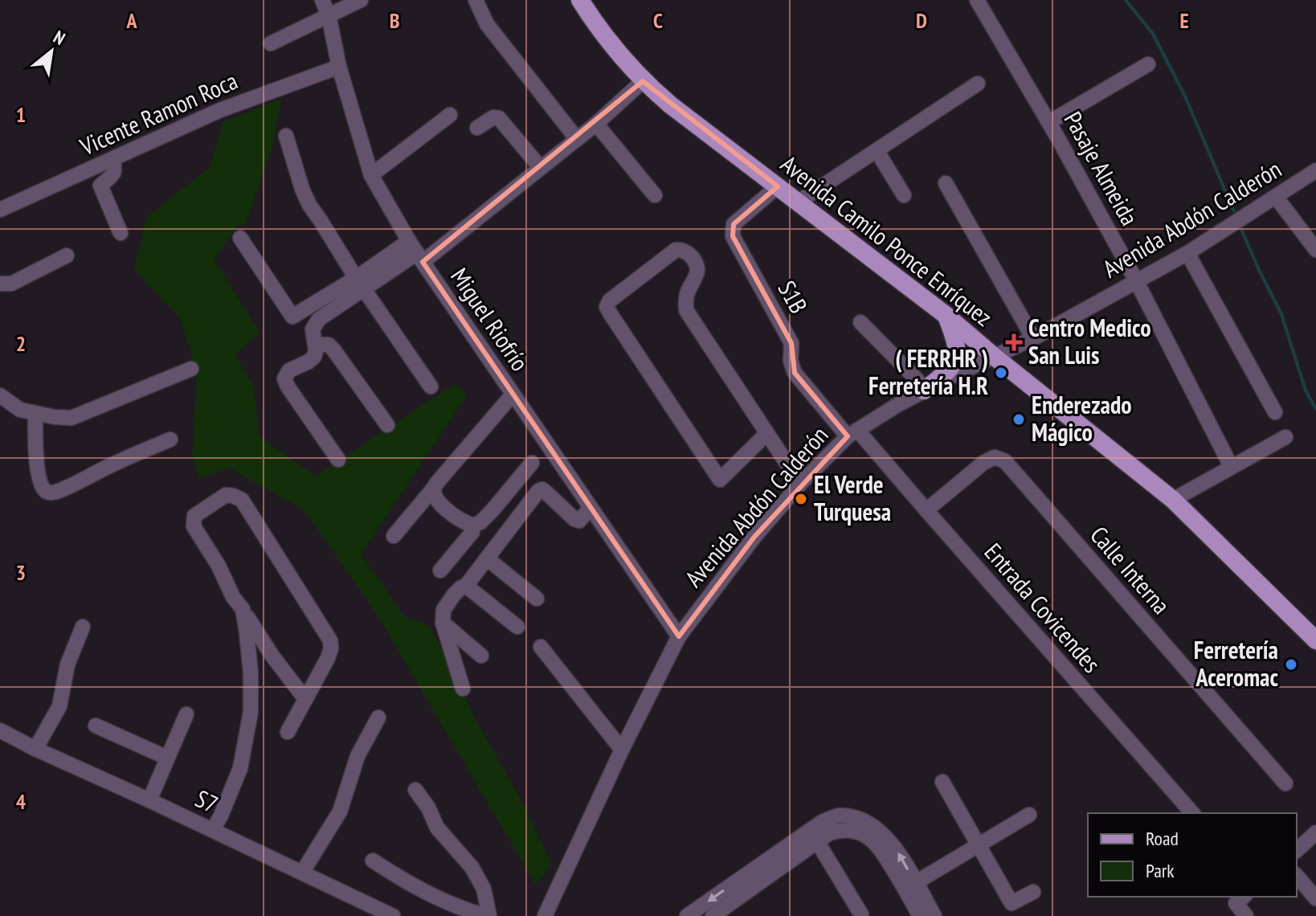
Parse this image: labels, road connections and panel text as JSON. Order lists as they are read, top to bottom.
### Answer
{
  "streets": {
    "main road": ["Avenida Camilo Ponce Enríquez"],
    "street": [
      "Vicente Ramon Roca",
      "Pasaje Almeida",
      "Avenida Abdón Calderón",
      "S1B",
      "Miguel Riofrío",
      "Calle Interna",
      "Entrada Covicendes",
      "S7"
    ]
  },
  "crossings": [
    ["Vicente Ramon Roca", "Miguel Riofrío"],
    ["Pasaje Almeida", "Avenida Abdón Calderón"],
    ["Avenida Abdón Calderón", "Avenida Camilo Ponce Enríquez"],
    ["Avenida Abdón Calderón", "S1B"],
    ["Avenida Abdón Calderón", "Miguel Riofrío"],
    ["Avenida Abdón Calderón", "Entrada Covicendes"],
    ["Avenida Camilo Ponce Enríquez", "S1B"],
    ["S1B", "Entrada Covicendes"],
    ["Calle Interna", "Entrada Covicendes"]
  ],
  "places": {
    "health": ["Centro Medico San Luis"],
    "other": [
      "( FERRHR ) Ferretería H.R",
      "Enderezado Mágico",
      "El Verde Turquesa",
      "Ferretería Aceromac"
    ]
  },
  "legend": ["Road", "Park"],
  "north": "top right",
  "grid": {
    "columns": [
      "A",
      "B",
      "C",
      "D",
      "E"
    ],
    "rows": [
      "1",
      "2",
      "3",
      "4"
    ]
  }
}
